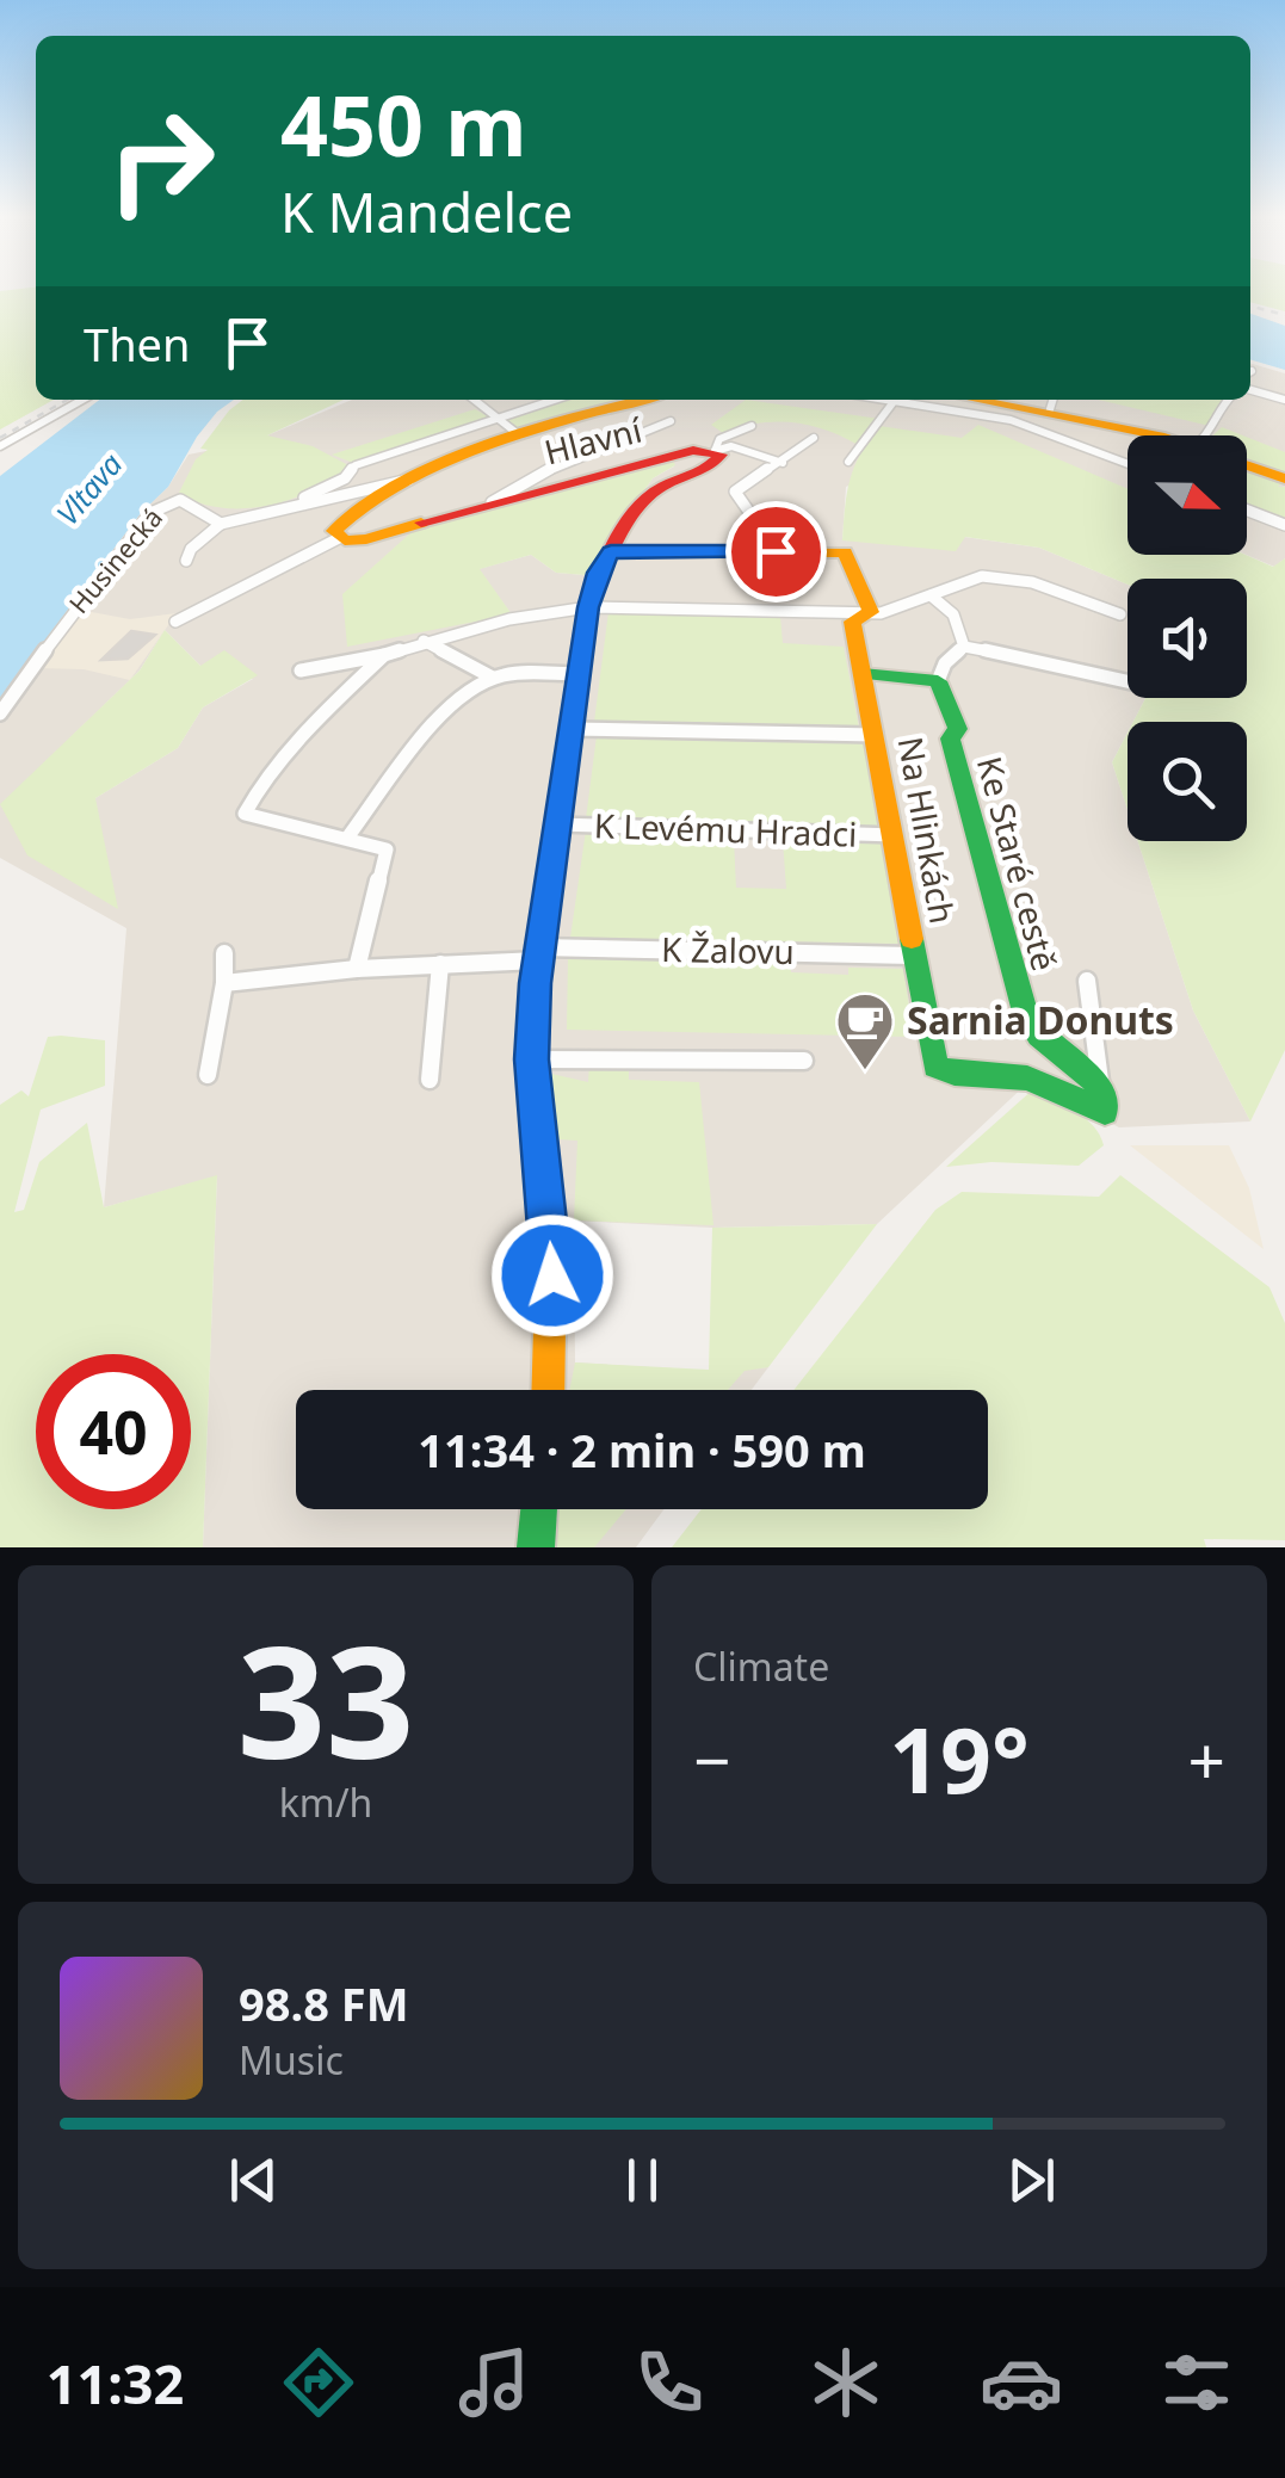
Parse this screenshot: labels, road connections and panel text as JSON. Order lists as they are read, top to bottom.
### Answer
{
  "streets": {
    "street": [
      "Hlavní",
      "Husinecká",
      "K Levému Hradci",
      "Na Hlinkách",
      "Ke Staré cestě",
      "K Žalovu"
    ]
  },
  "crossings": [
    ["Hlavní", "K Levému Hradci"],
    ["Hlavní", "K Žalovu"],
    ["K Levému Hradci", "Na Hlinkách"],
    ["Na Hlinkách", "Ke Staré cestě"],
    ["Na Hlinkách", "K Žalovu"]
  ],
  "water": ["Vltava"],
  "places": {
    "cafe": ["Sarnia Donuts"]
  },
  "north": "right",
  "page": {
    "turn": ["450 m", "K Mandelce"],
    "then": "Then",
    "limit": "40",
    "trip": "11:34 · 2 min · 590 m",
    "tile": [
      ["33", "km/h"],
      "Climate"
    ],
    "heat": ["−", "19°", "+"],
    "song": ["98.8 FM", "Music"],
    "tabs": "11:32"
  }
}
